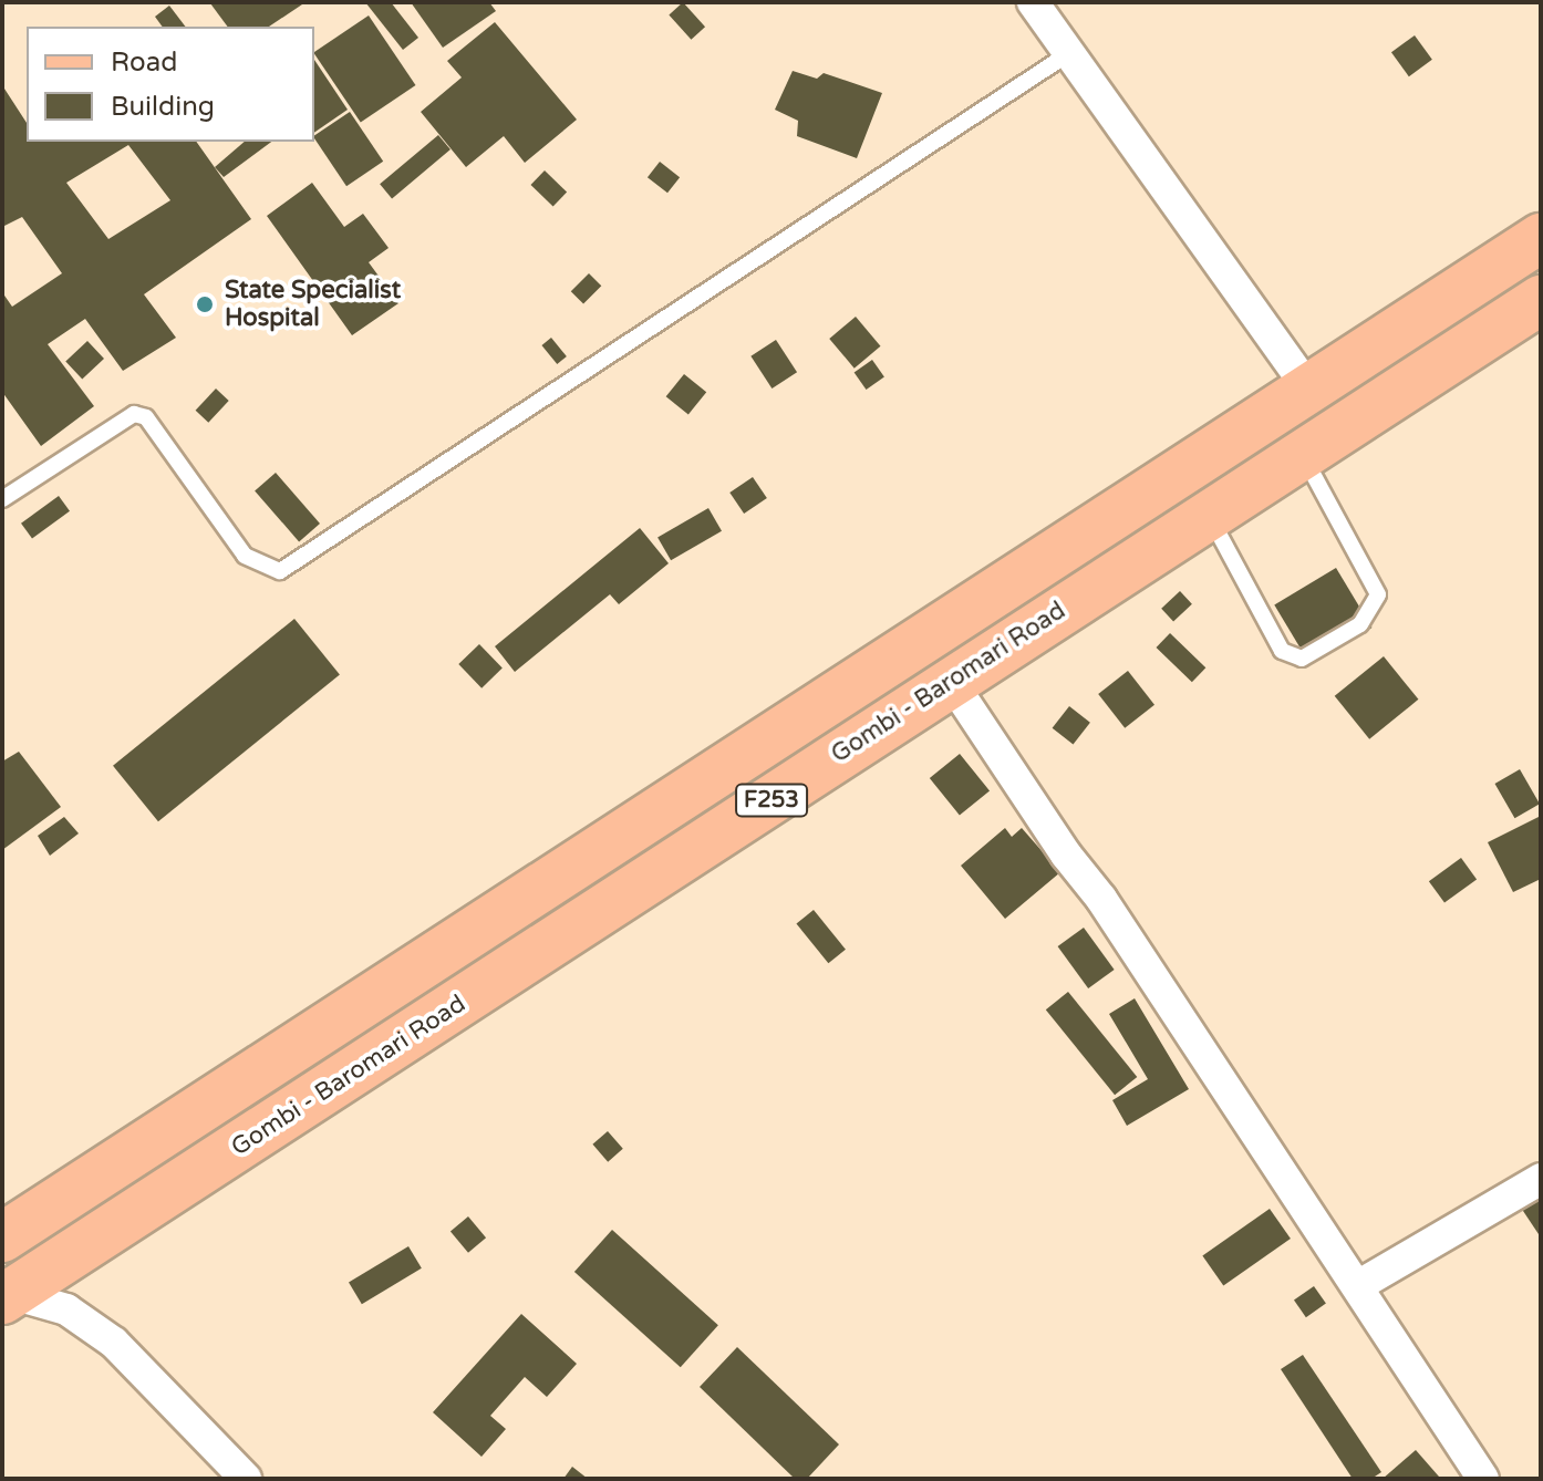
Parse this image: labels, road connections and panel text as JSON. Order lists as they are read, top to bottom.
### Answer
{
  "streets": {
    "main road": ["Gombi - Baromari Road", "F253"]
  },
  "places": ["State Specialist Hospital"],
  "legend": ["Road", "Building"]
}
